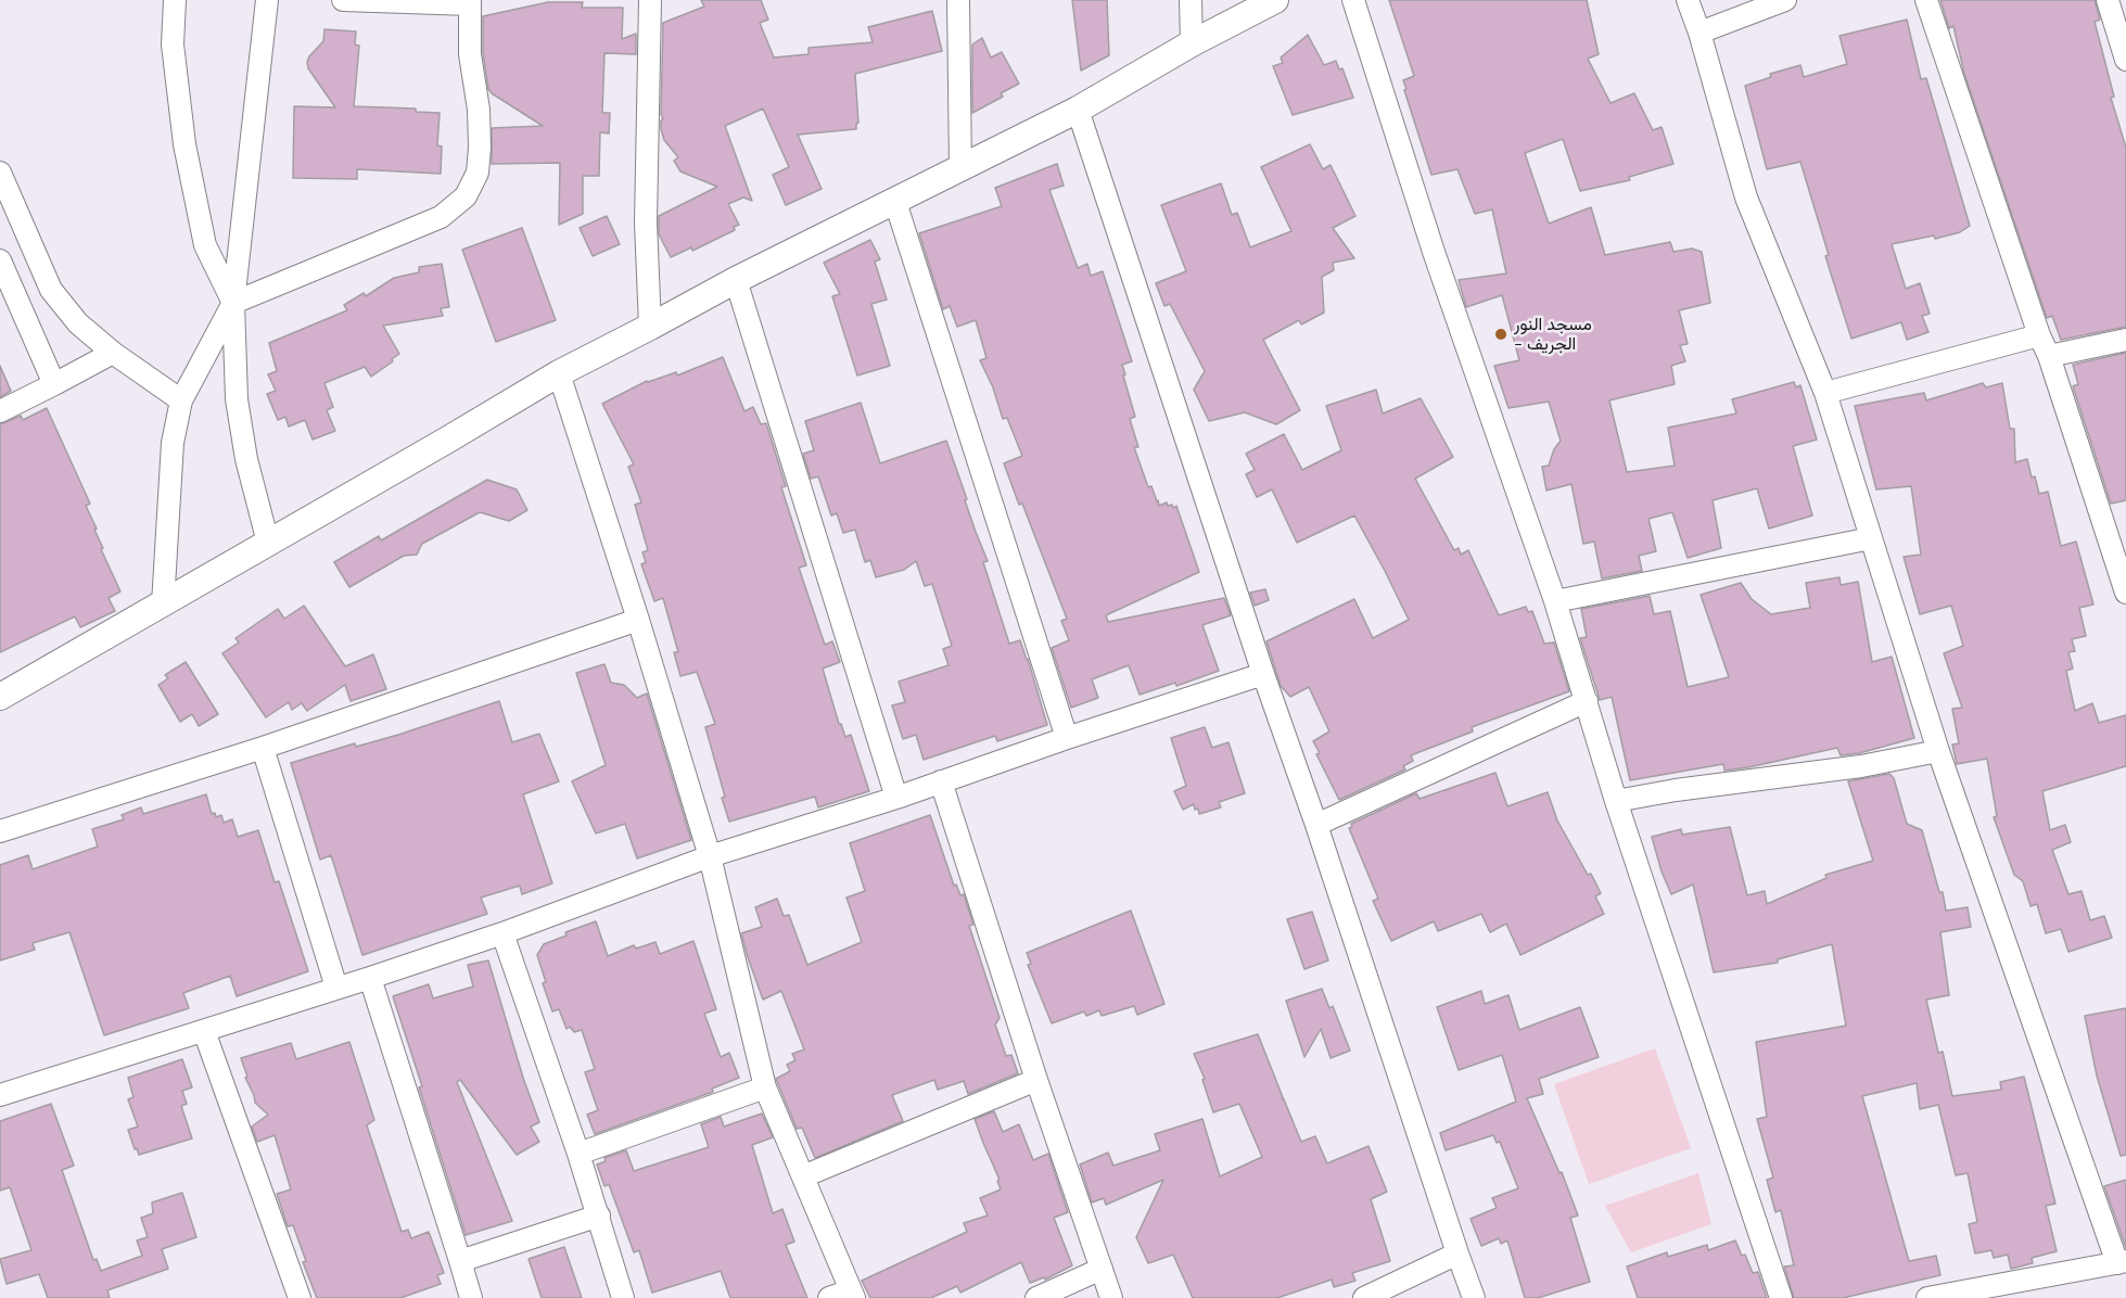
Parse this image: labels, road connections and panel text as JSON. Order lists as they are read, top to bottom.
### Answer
{
  "places": ["مسجد النور - الجريف"]
}
